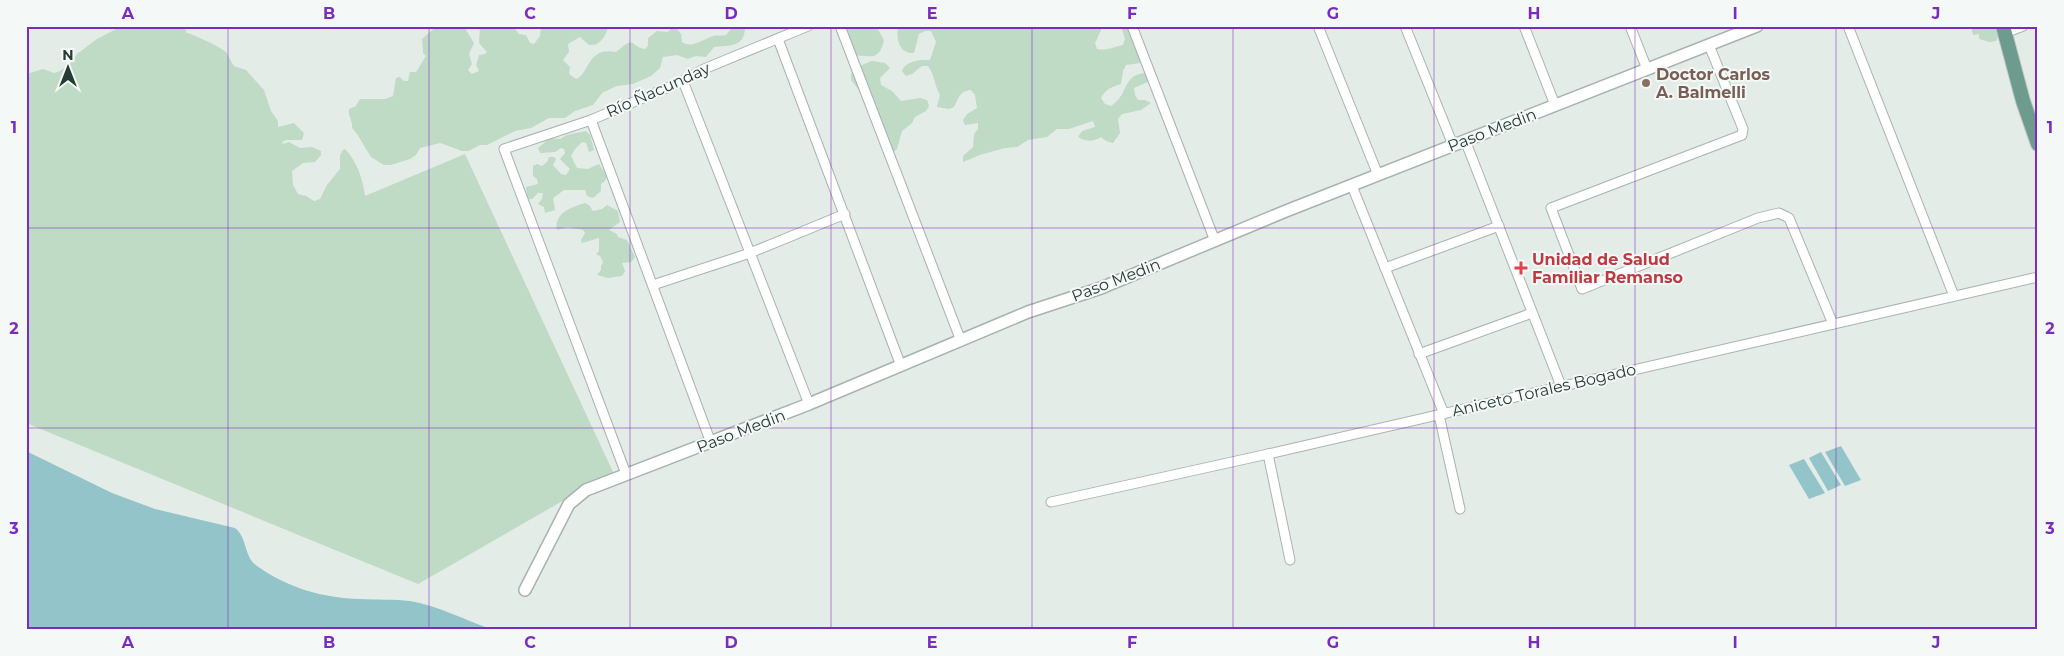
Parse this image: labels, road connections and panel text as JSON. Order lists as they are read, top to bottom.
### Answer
{
  "streets": {
    "street": ["Río Ñacunday", "Paso Medin", "Aniceto Torales Bogado"]
  },
  "crossings": [
    ["Río Ñacunday", "Paso Medin"]
  ],
  "places": {
    "other": ["Doctor Carlos A. Balmelli"],
    "health": ["Unidad de Salud Familiar Remanso"]
  },
  "north": "top",
  "grid": {
    "columns": [
      "A",
      "B",
      "C",
      "D",
      "E",
      "F",
      "G",
      "H",
      "I",
      "J"
    ],
    "rows": ["1", "2", "3"]
  }
}
